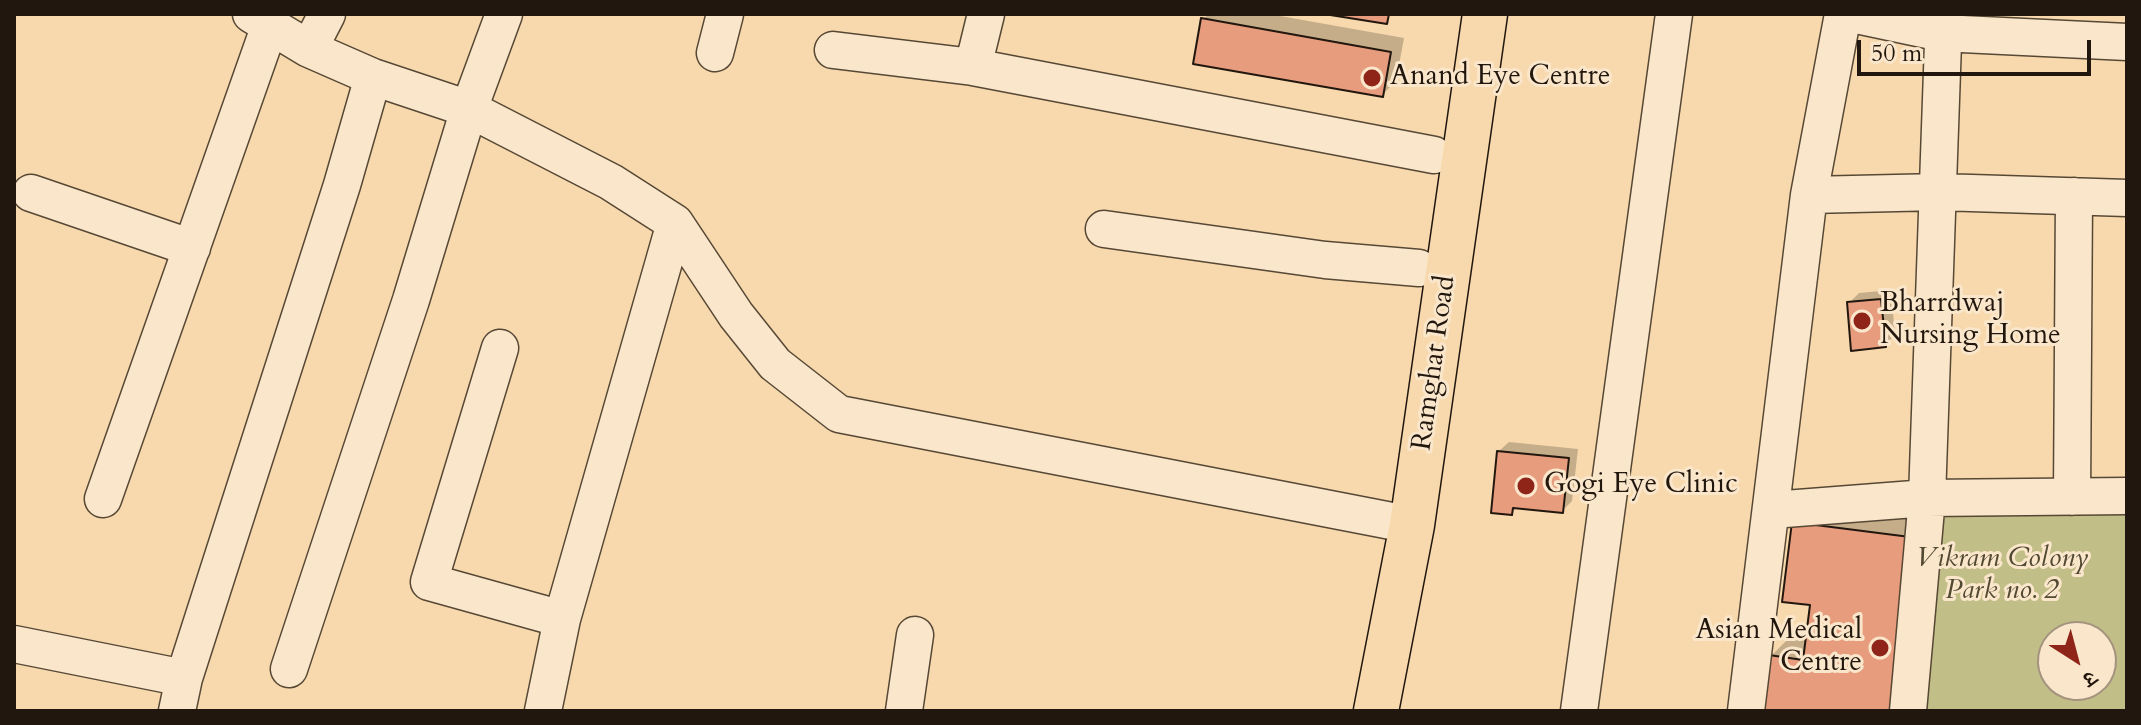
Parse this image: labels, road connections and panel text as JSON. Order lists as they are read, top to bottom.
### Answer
{
  "streets": {
    "main road": ["Ramghat Road"]
  },
  "parks": ["Vikram Colony Park no. 2"],
  "places": [
    "Anand Eye Centre",
    "Bharrdwaj Nursing Home",
    "Gogi Eye Clinic",
    "Asian Medical Centre"
  ],
  "scale_bar": "50 m",
  "north": "bottom right"
}
